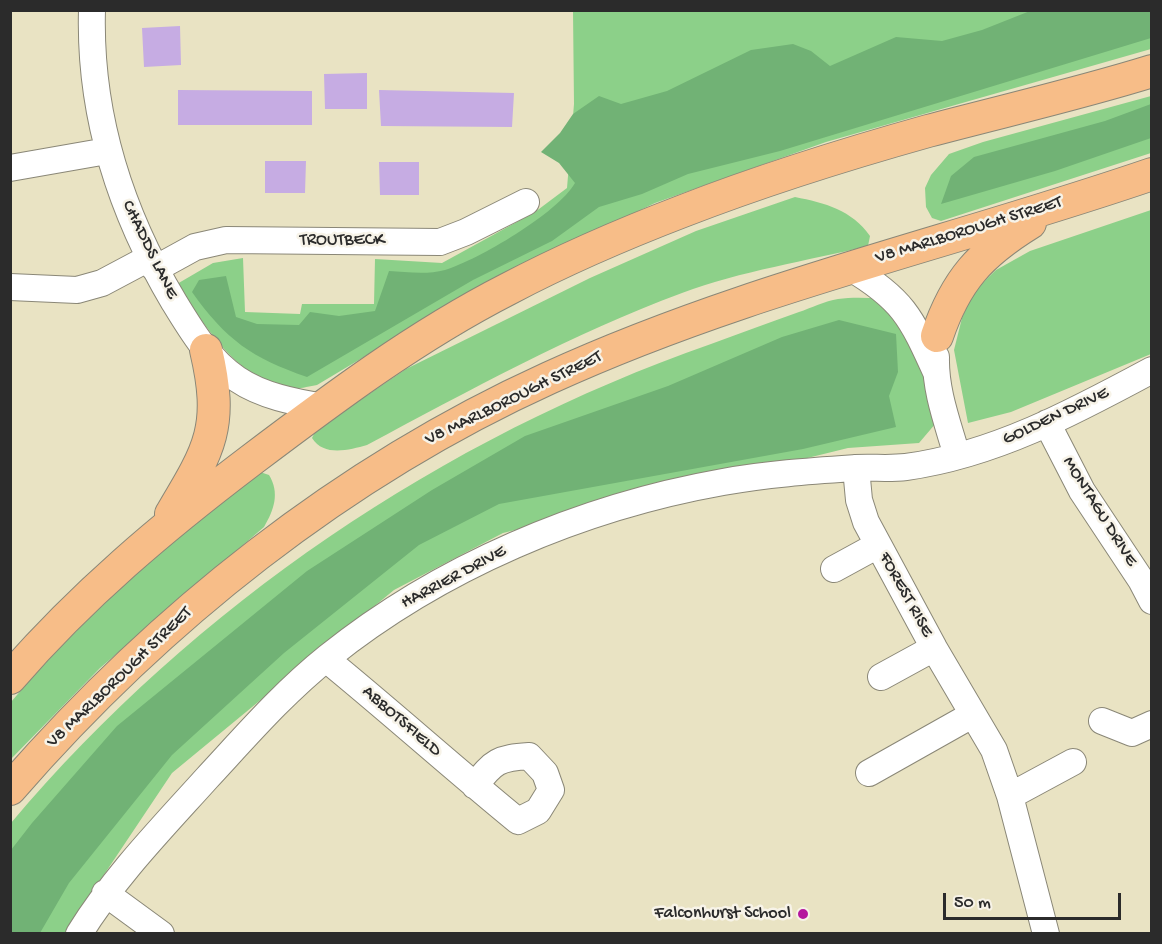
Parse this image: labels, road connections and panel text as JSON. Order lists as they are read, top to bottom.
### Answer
{
  "streets": {
    "main road": ["V8 MARLBOROUGH STREET"],
    "street": [
      "TROUTBECK",
      "CHADDS LANE",
      "GOLDEN DRIVE",
      "MONTAGU DRIVE",
      "HARRIER DRIVE",
      "FOREST RISE",
      "ABBOTSFIELD"
    ]
  },
  "crossings": [
    ["TROUTBECK", "CHADDS LANE"],
    ["GOLDEN DRIVE", "MONTAGU DRIVE"],
    ["GOLDEN DRIVE", "HARRIER DRIVE"],
    ["HARRIER DRIVE", "FOREST RISE"],
    ["HARRIER DRIVE", "ABBOTSFIELD"]
  ],
  "places": ["Falconhurst School"],
  "scale_bar": "50 m"
}
